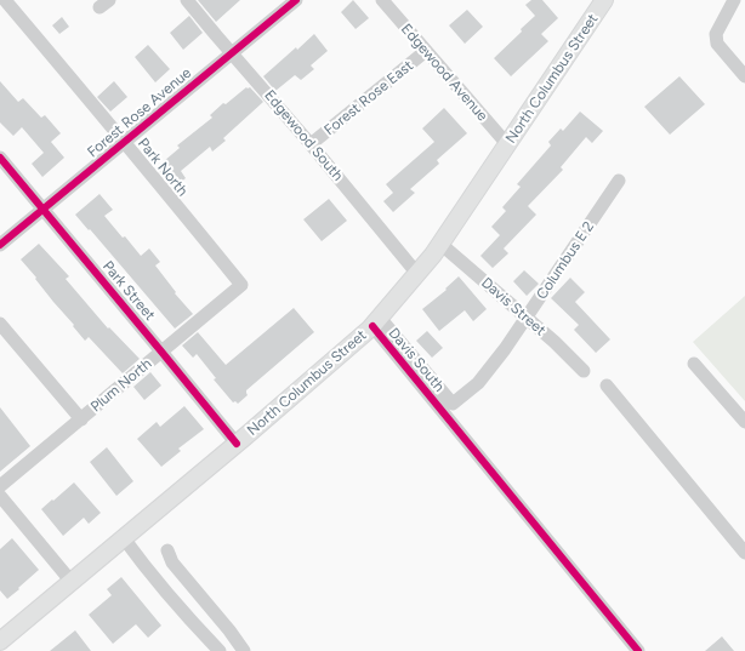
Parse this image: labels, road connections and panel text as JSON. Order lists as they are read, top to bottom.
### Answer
{
  "streets": {
    "main road": ["North Columbus Street"],
    "street": [
      "Edgewood Avenue",
      "Forest Rose East",
      "Forest Rose Avenue",
      "Edgewood South",
      "Park North",
      "Columbus E 2",
      "Park Street",
      "Davis Street",
      "Davis South",
      "Plum North"
    ]
  },
  "crossings": [
    ["Edgewood Avenue", "North Columbus Street"],
    ["Edgewood Avenue", "Forest Rose East"],
    ["North Columbus Street", "Edgewood South"],
    ["North Columbus Street", "Park Street"],
    ["North Columbus Street", "Davis Street"],
    ["North Columbus Street", "Davis South"],
    ["Forest Rose East", "Edgewood South"],
    ["Forest Rose Avenue", "Edgewood South"],
    ["Forest Rose Avenue", "Park North"],
    ["Forest Rose Avenue", "Park Street"],
    ["Park North", "Plum North"],
    ["Columbus E 2", "Davis Street"],
    ["Columbus E 2", "Davis South"],
    ["Park Street", "Plum North"]
  ]
}
